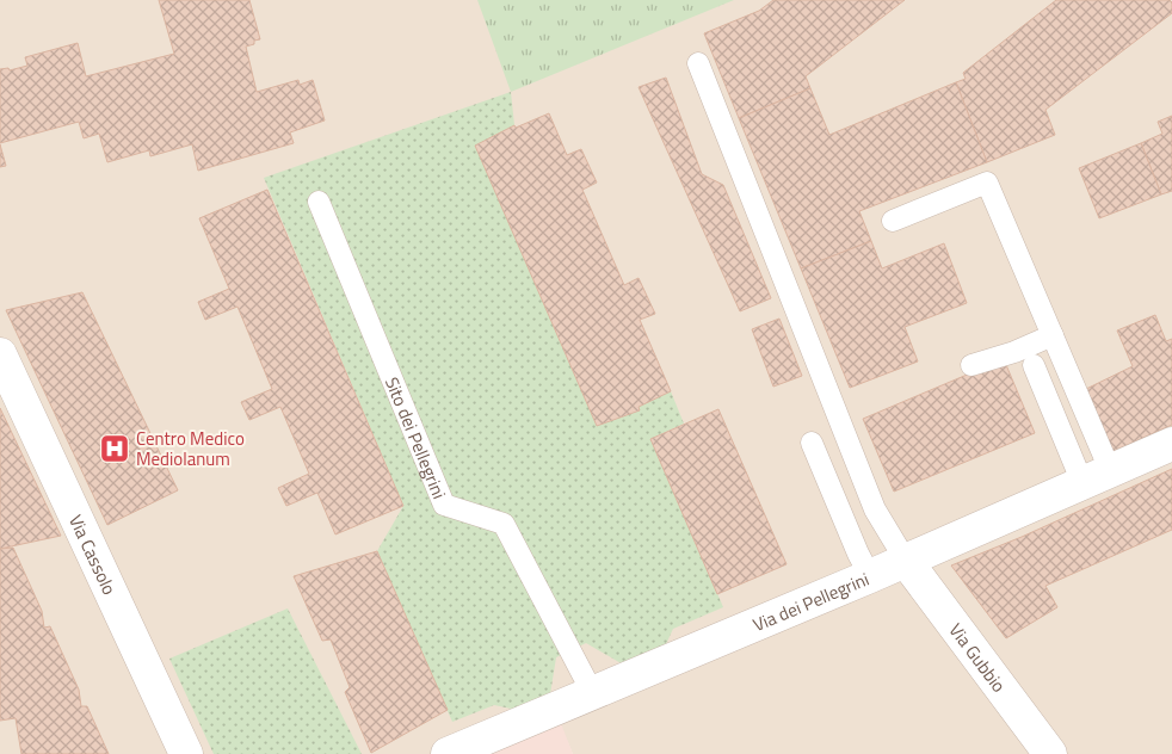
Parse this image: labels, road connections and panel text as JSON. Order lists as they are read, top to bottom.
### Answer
{
  "streets": {
    "street": ["Via Cassolo", "Via dei Pellegrini", "Via Gubbio"],
    "lane": ["Sito dei Pellegrini"]
  },
  "crossings": [
    ["Sito dei Pellegrini", "Via dei Pellegrini"],
    ["Via dei Pellegrini", "Via Gubbio"]
  ],
  "places": {
    "hospital": ["Centro Medico Mediolanum"]
  }
}
